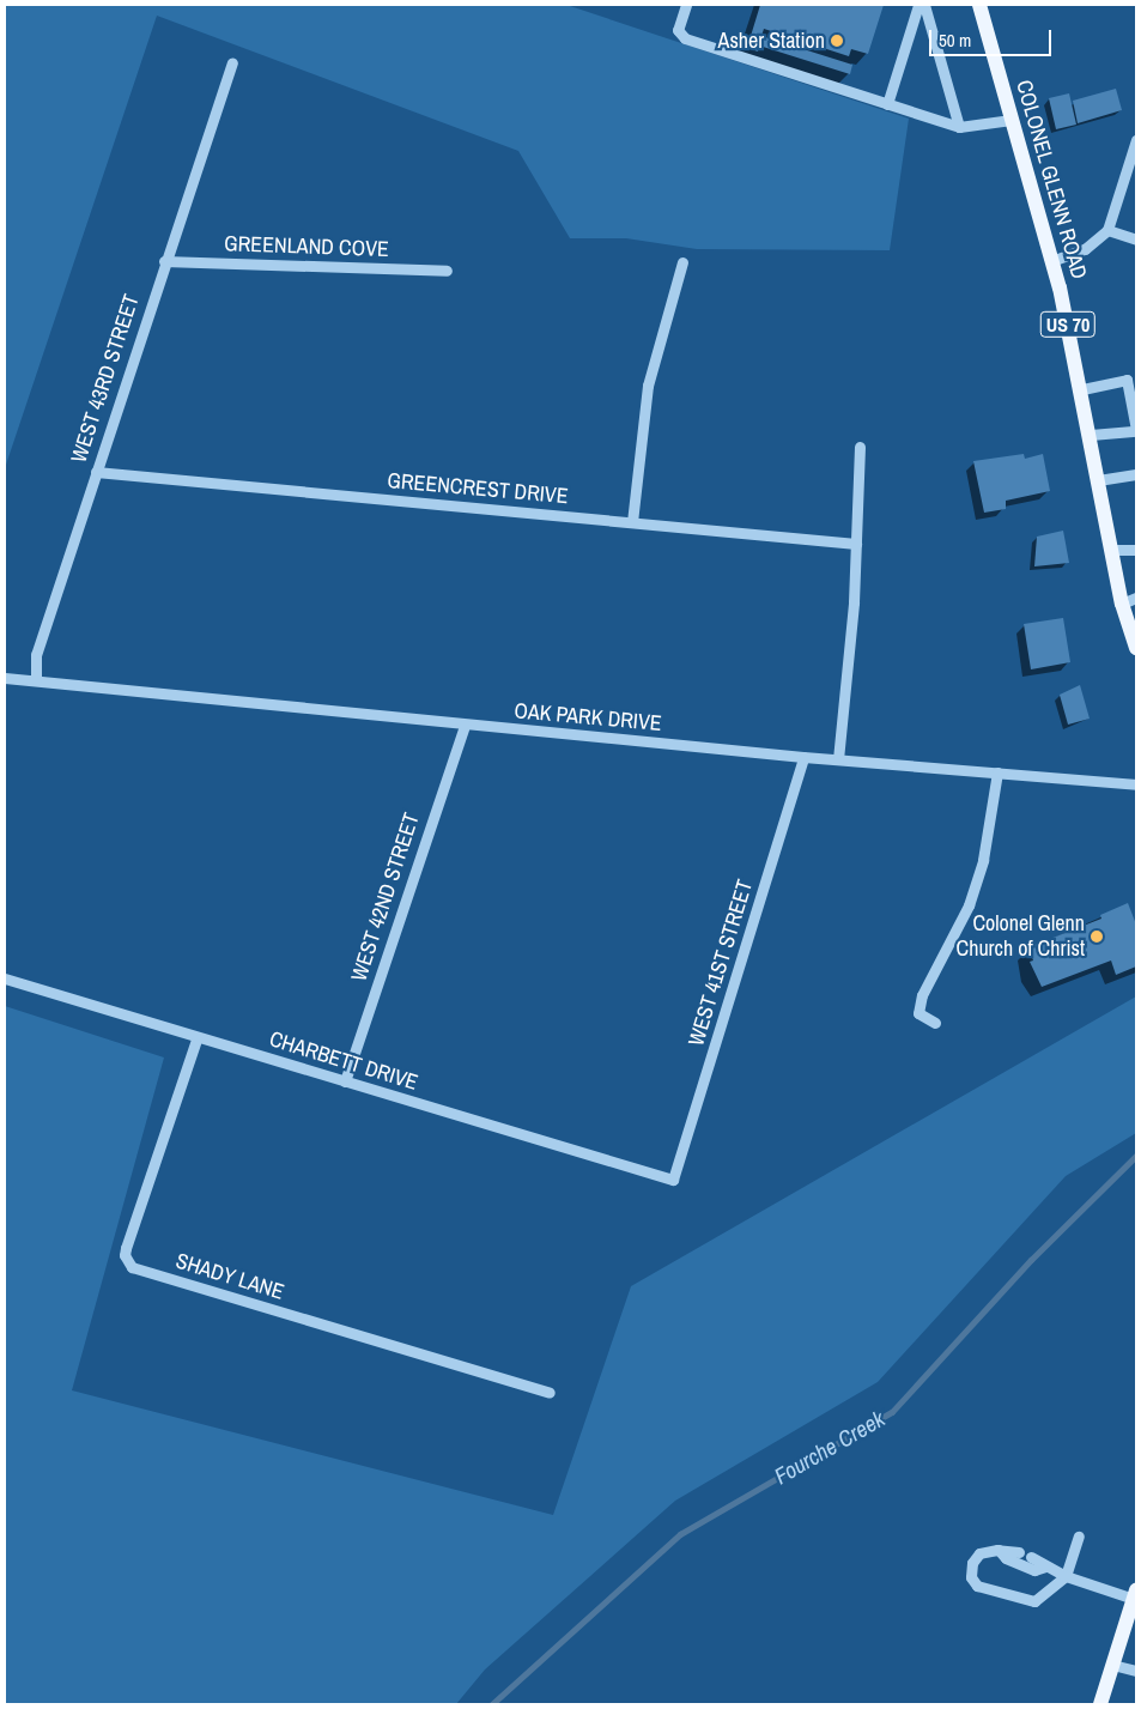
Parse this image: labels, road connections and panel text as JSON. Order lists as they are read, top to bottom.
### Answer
{
  "streets": {
    "main road": ["COLONEL GLENN ROAD", "US 70"],
    "street": [
      "GREENLAND COVE",
      "WEST 43RD STREET",
      "GREENCREST DRIVE",
      "OAK PARK DRIVE",
      "WEST 42ND STREET",
      "WEST 41ST STREET",
      "CHARBETT DRIVE",
      "SHADY LANE"
    ]
  },
  "crossings": [
    ["GREENLAND COVE", "WEST 43RD STREET"],
    ["WEST 43RD STREET", "GREENCREST DRIVE"],
    ["WEST 43RD STREET", "OAK PARK DRIVE"],
    ["OAK PARK DRIVE", "WEST 42ND STREET"],
    ["OAK PARK DRIVE", "WEST 41ST STREET"],
    ["WEST 42ND STREET", "CHARBETT DRIVE"],
    ["WEST 41ST STREET", "CHARBETT DRIVE"],
    ["CHARBETT DRIVE", "SHADY LANE"]
  ],
  "water": ["Fourche Creek"],
  "places": ["Asher Station", "Colonel Glenn Church of Christ"],
  "scale_bar": "50 m"
}
